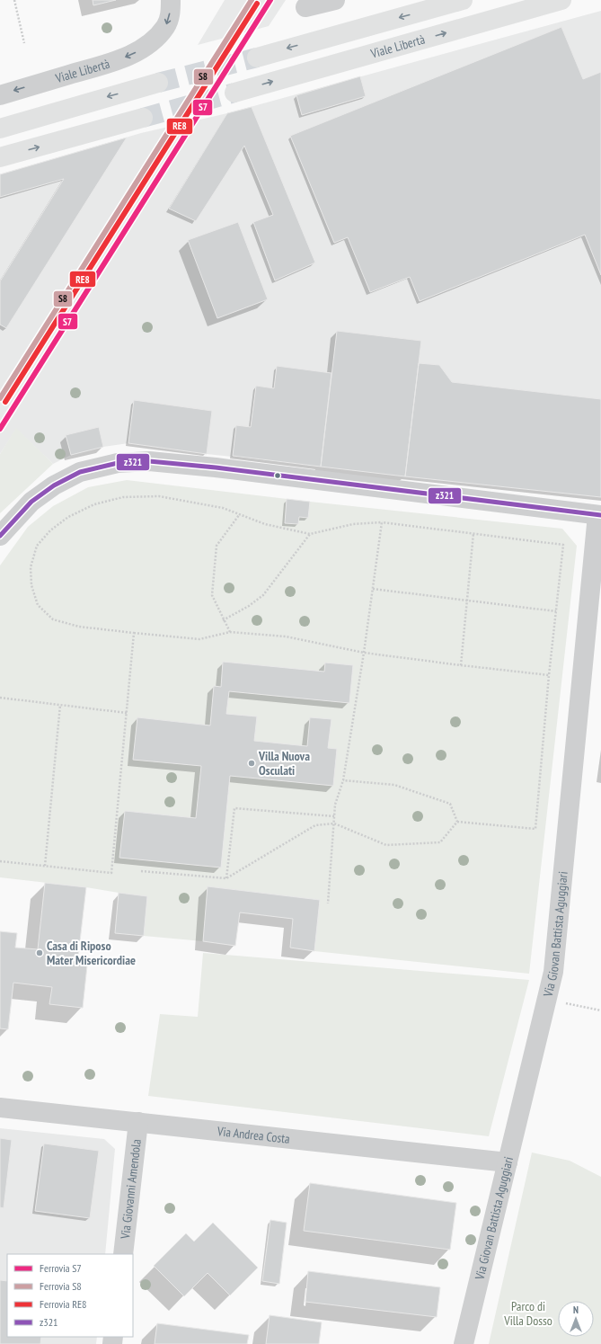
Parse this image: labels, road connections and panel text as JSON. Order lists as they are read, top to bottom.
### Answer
{
  "streets": {
    "main road": ["Viale Libertà"],
    "street": ["Via Giovan Battista Aguggiari", "Via Andrea Costa", "Via Giovanni Amendola"]
  },
  "crossings": [
    ["Via Giovan Battista Aguggiari", "Via Andrea Costa"],
    ["Via Andrea Costa", "Via Giovanni Amendola"]
  ],
  "parks": ["Parco di Villa Dosso"],
  "places": ["Villa Nuova Osculati", "Casa di Riposo Mater Misericordiae"],
  "lines": [
    "rail line S7",
    "rail line S8",
    "rail line RE8",
    "transit line z321"
  ],
  "legend": [
    "Ferrovia S7",
    "Ferrovia S8",
    "Ferrovia RE8",
    "z321"
  ],
  "north": "top"
}
